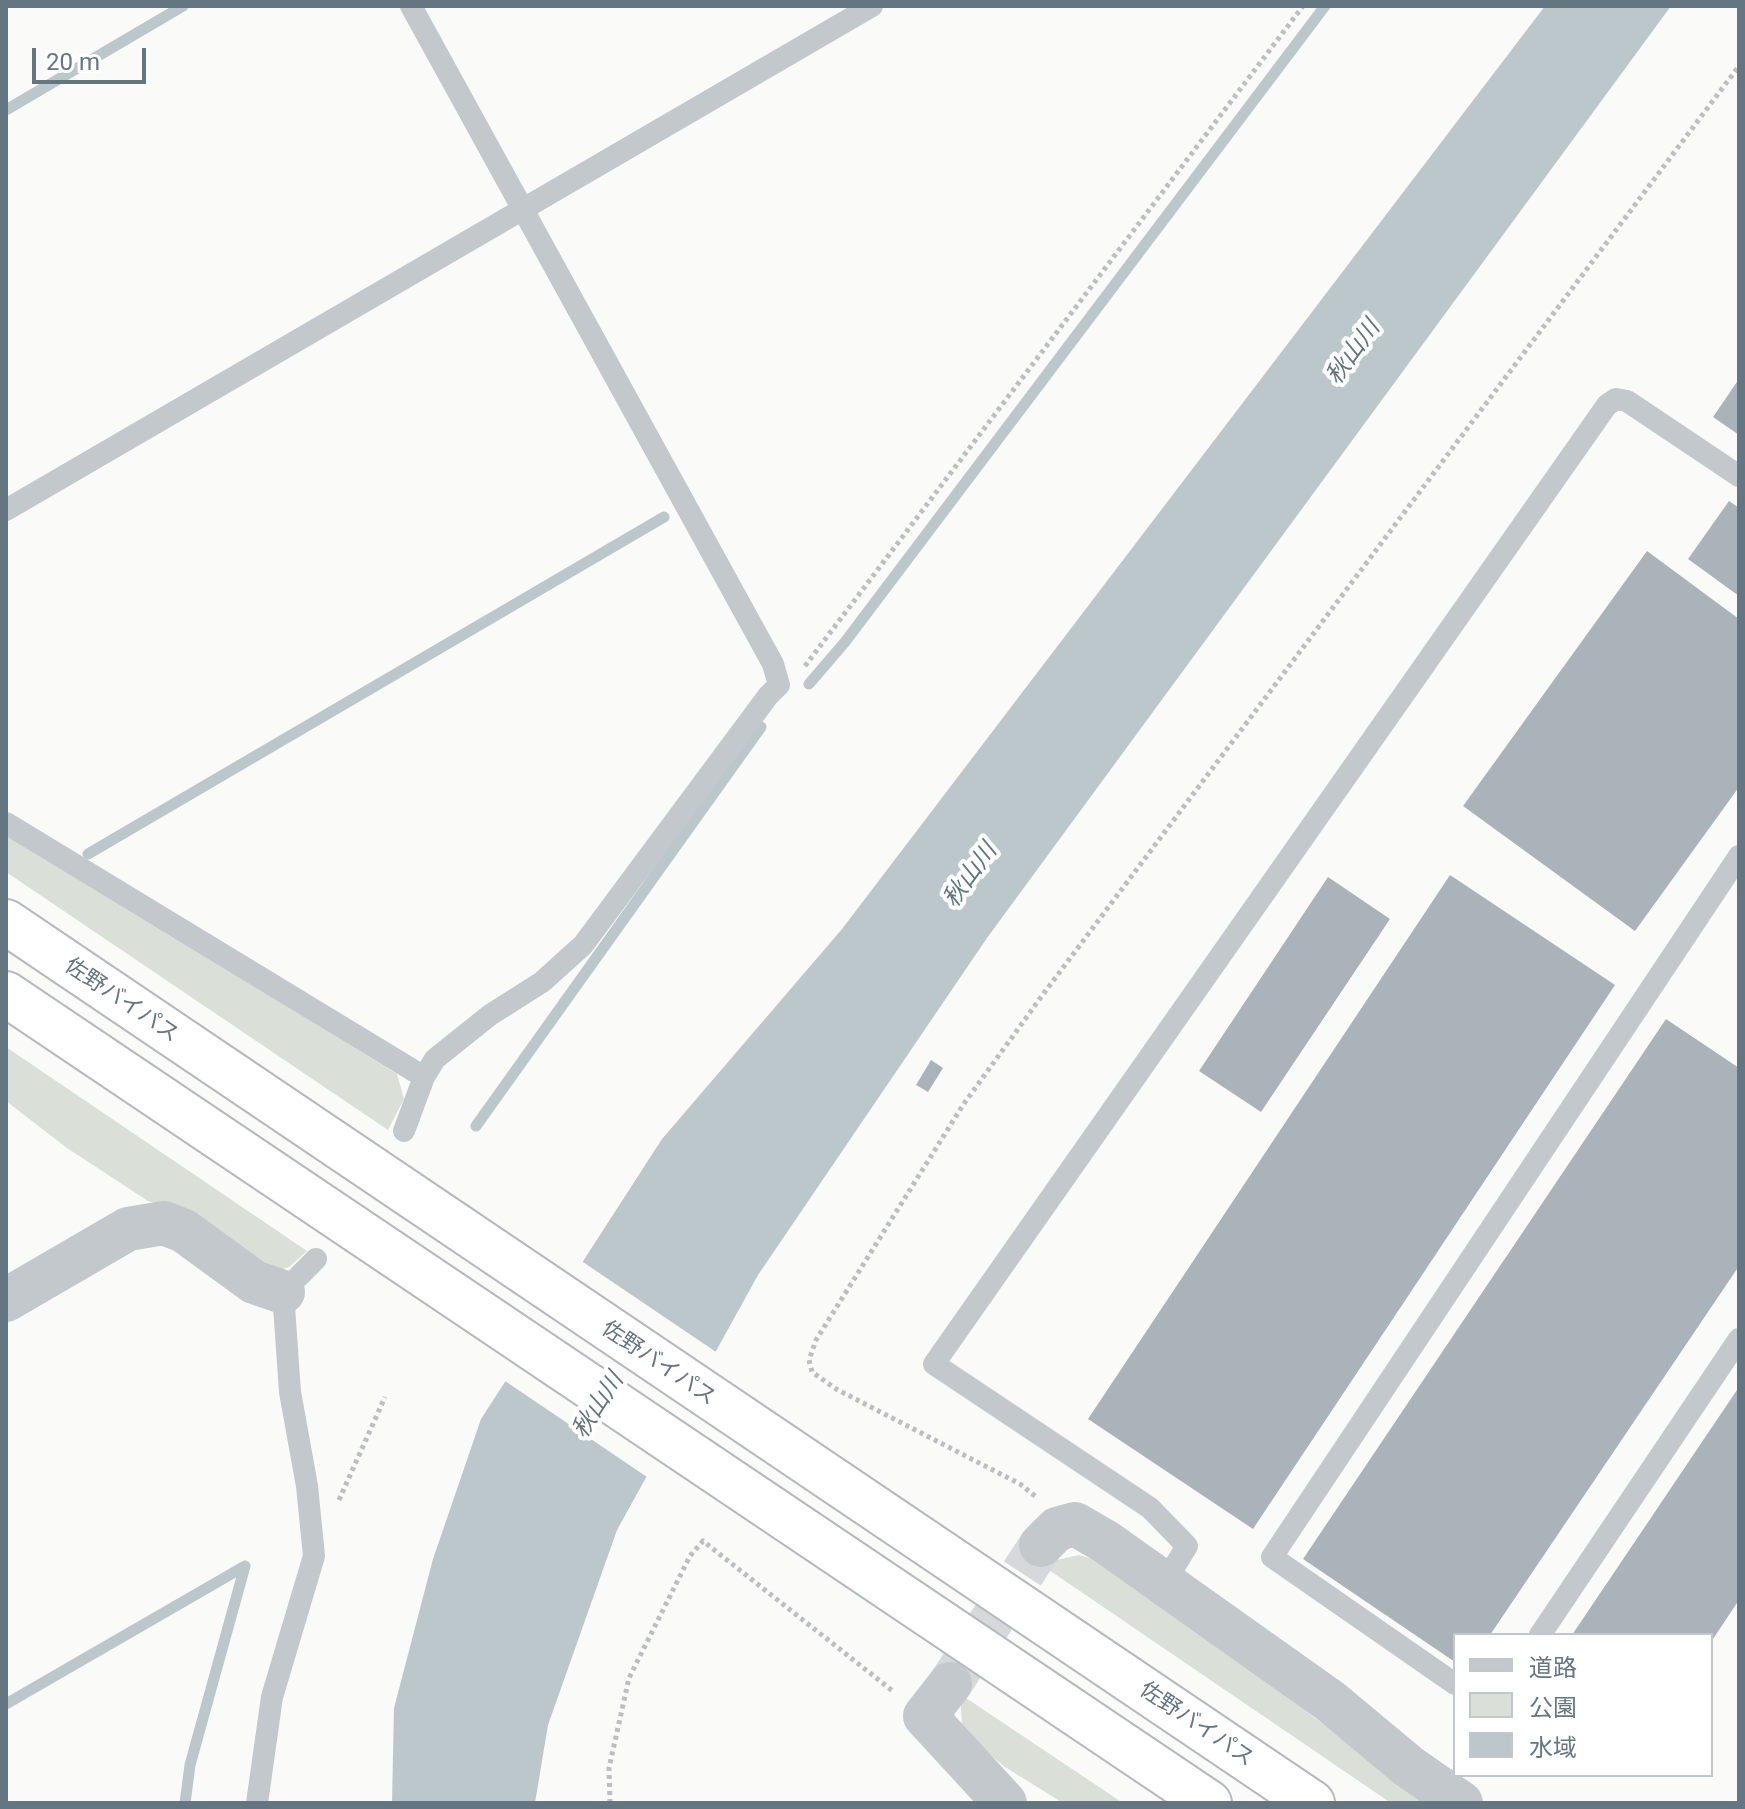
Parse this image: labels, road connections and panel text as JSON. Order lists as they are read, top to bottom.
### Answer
{
  "streets": {
    "highway": ["佐野バイパス"]
  },
  "water": ["秋山川"],
  "legend": ["道路", "公園", "水域"],
  "scale_bar": "20 m"
}
